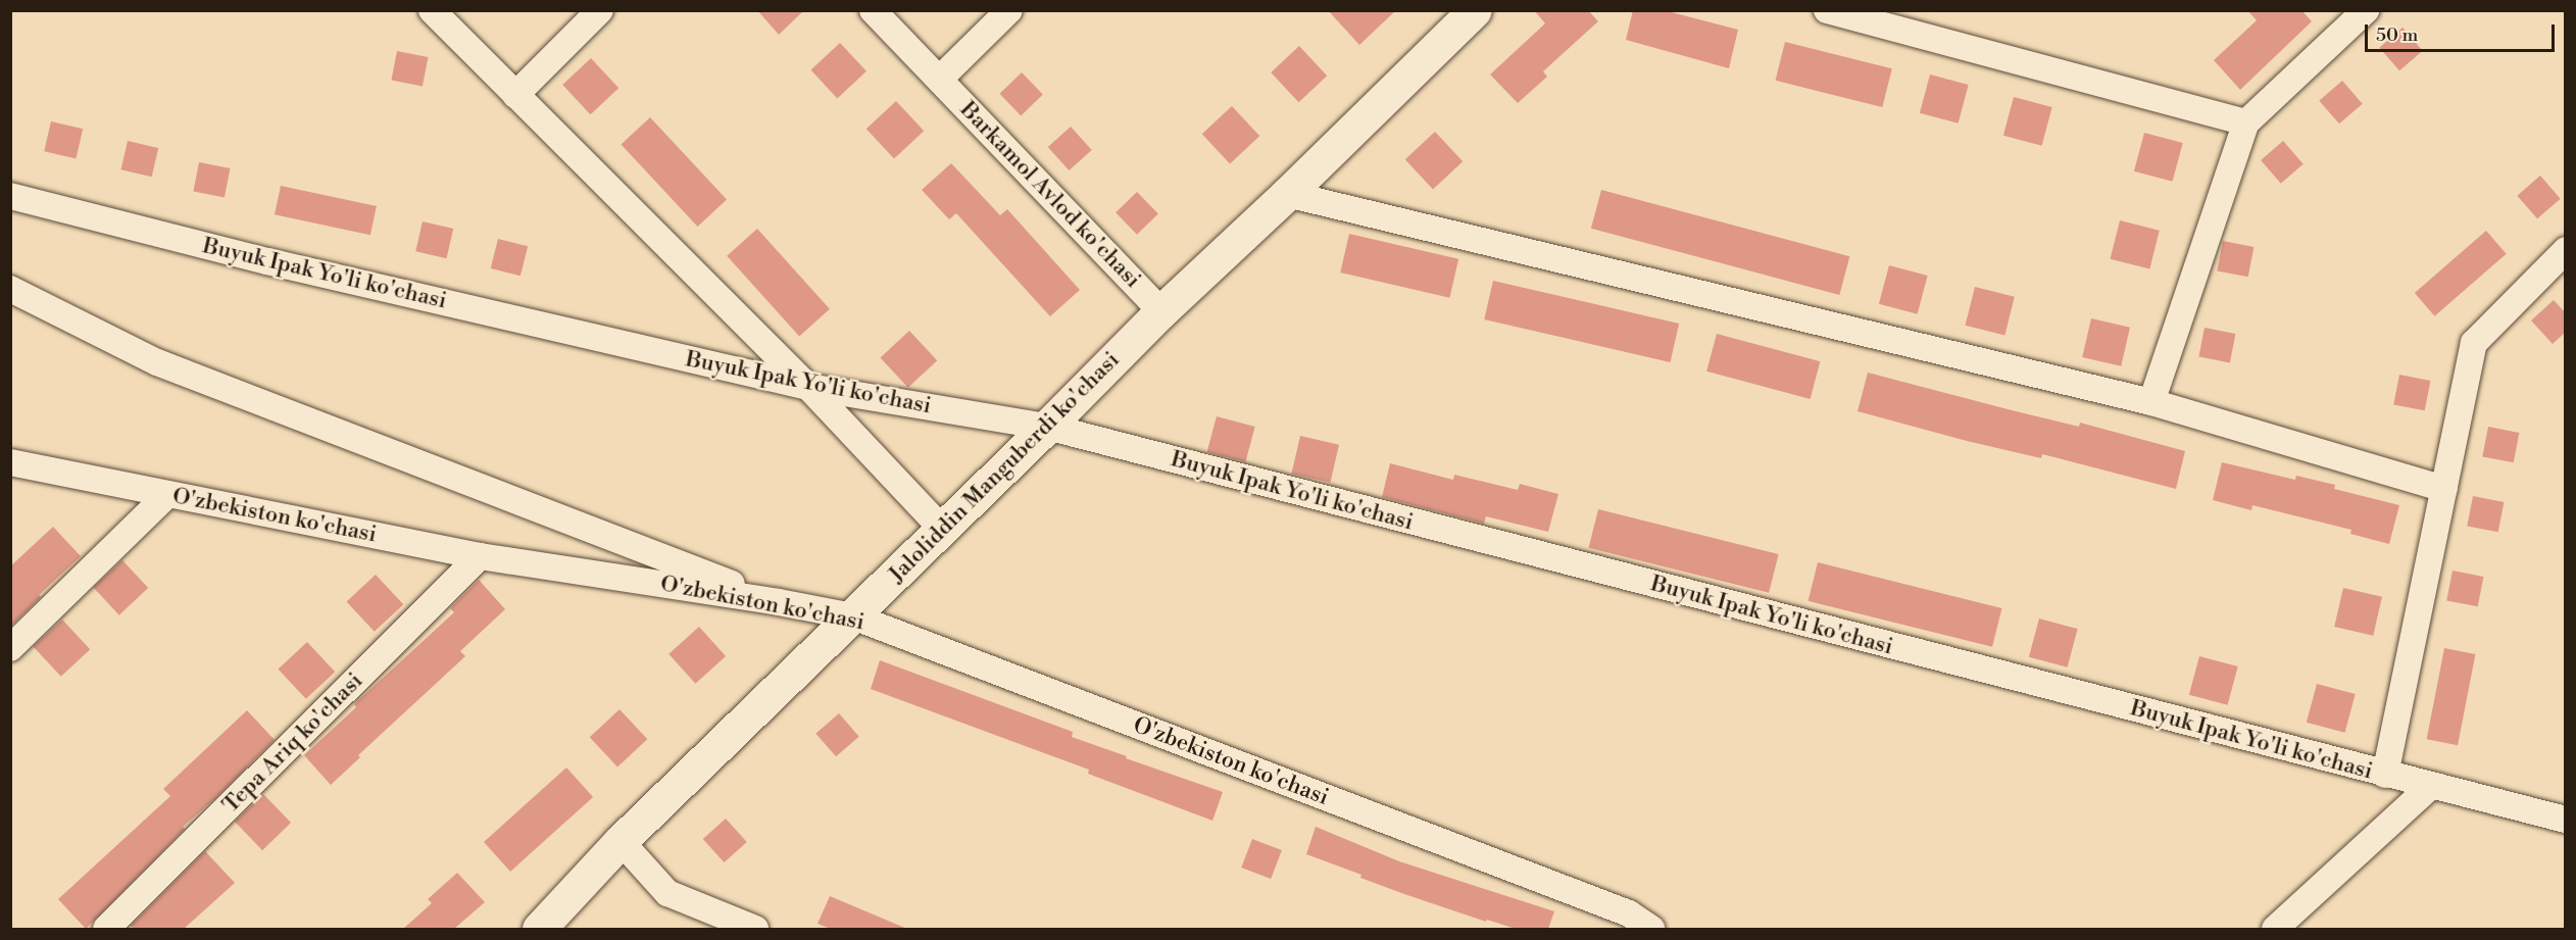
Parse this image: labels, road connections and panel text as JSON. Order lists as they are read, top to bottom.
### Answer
{
  "streets": {
    "street": [
      "Barkamol Avlod ko'chasi",
      "Buyuk Ipak Yo'li ko'chasi",
      "Jaloliddin Manguberdi ko'chasi",
      "O'zbekiston ko'chasi",
      "Tepa Ariq ko'chasi"
    ]
  },
  "crossings": [
    ["Barkamol Avlod ko'chasi", "Jaloliddin Manguberdi ko'chasi"],
    ["Buyuk Ipak Yo'li ko'chasi", "Jaloliddin Manguberdi ko'chasi"],
    ["Jaloliddin Manguberdi ko'chasi", "O'zbekiston ko'chasi"],
    ["O'zbekiston ko'chasi", "Tepa Ariq ko'chasi"]
  ],
  "scale_bar": "50 m"
}
